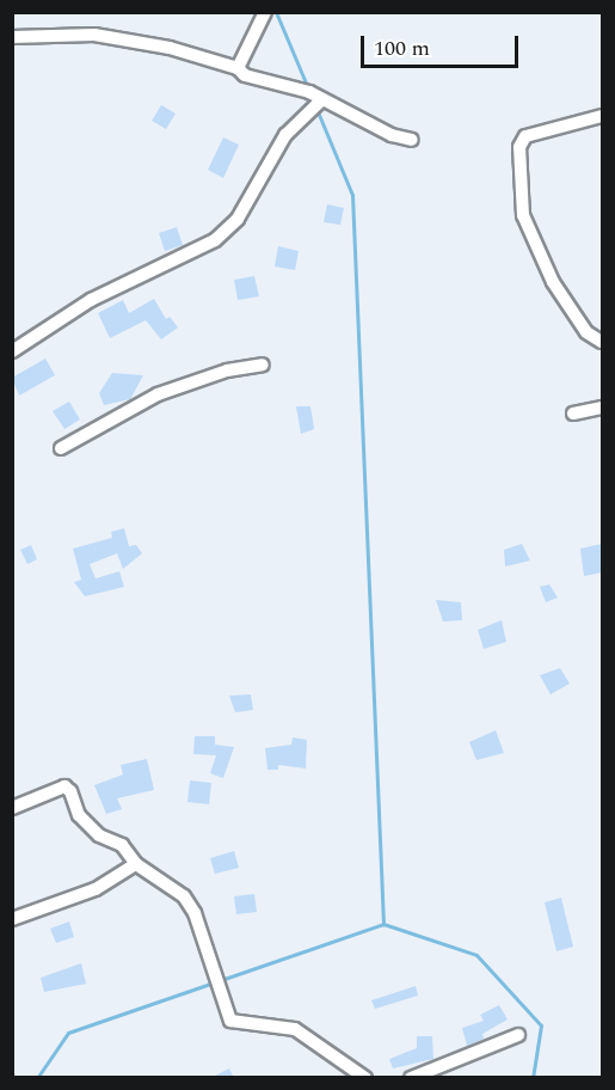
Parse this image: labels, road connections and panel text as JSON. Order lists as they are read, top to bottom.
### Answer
{
  "scale_bar": "100 m"
}
